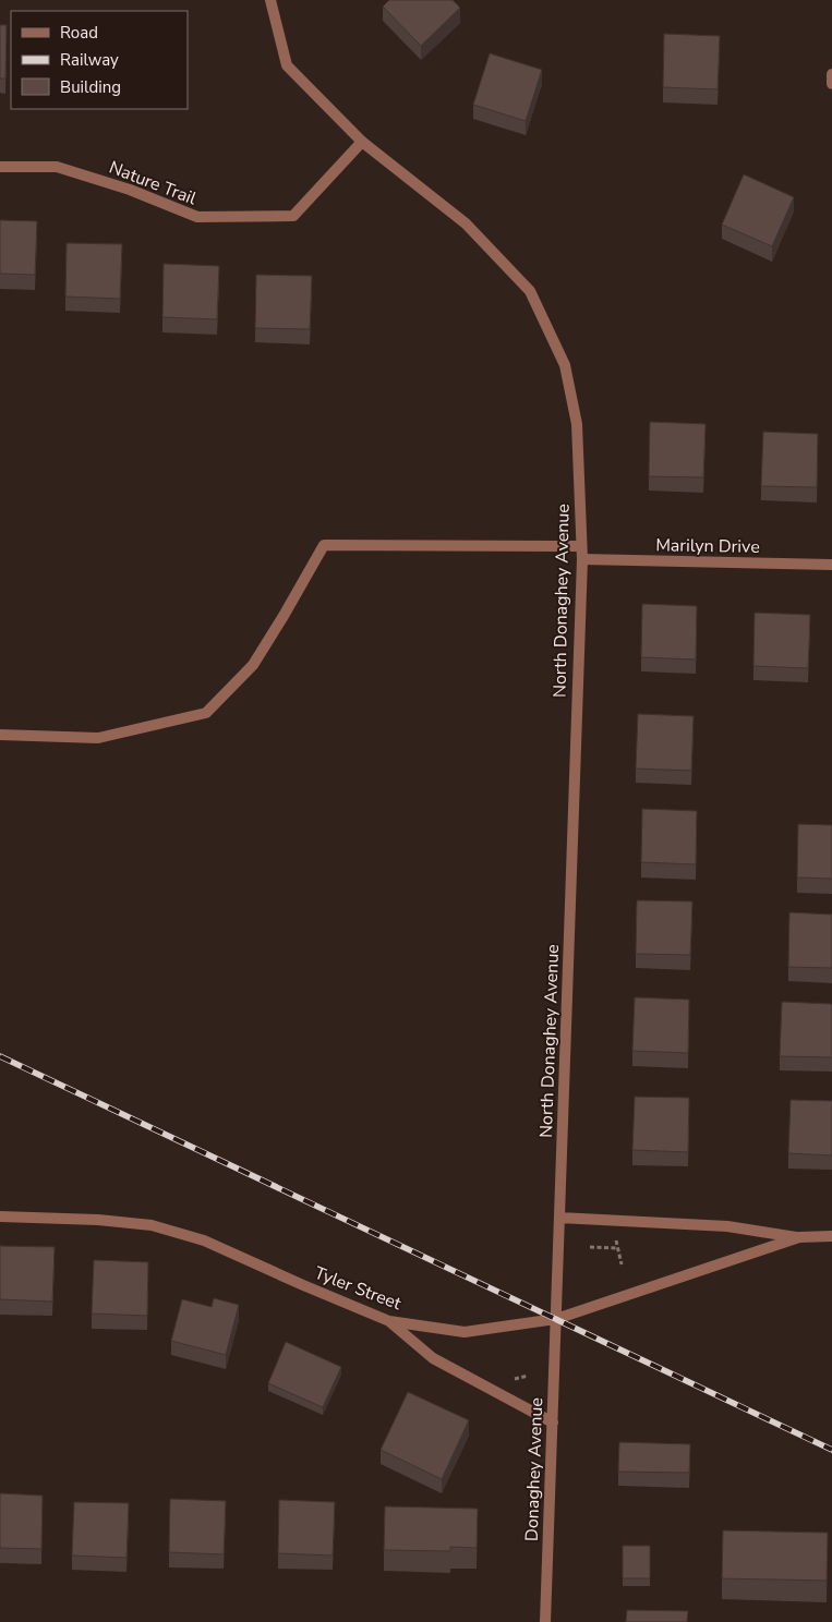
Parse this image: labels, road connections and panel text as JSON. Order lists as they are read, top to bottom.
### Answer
{
  "streets": {
    "street": [
      "Nature Trail",
      "Marilyn Drive",
      "North Donaghey Avenue",
      "Tyler Street",
      "Donaghey Avenue"
    ]
  },
  "crossings": [
    ["Nature Trail", "North Donaghey Avenue"],
    ["Marilyn Drive", "North Donaghey Avenue"],
    ["North Donaghey Avenue", "Tyler Street"],
    ["North Donaghey Avenue", "Donaghey Avenue"],
    ["Tyler Street", "Donaghey Avenue"]
  ],
  "legend": ["Road", "Railway", "Building"]
}
